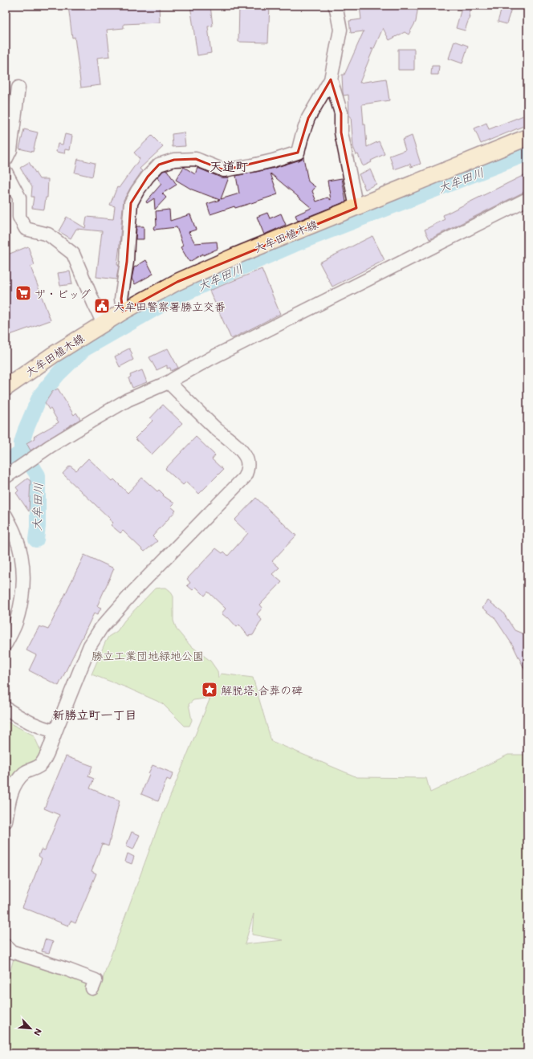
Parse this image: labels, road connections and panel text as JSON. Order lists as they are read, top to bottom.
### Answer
{
  "streets": {
    "main road": ["大牟田植木線"]
  },
  "districts": ["天道町", "新勝立町一丁目"],
  "water": ["大牟田川"],
  "parks": ["勝立工業団地緑地公園"],
  "places": {
    "supermarket": ["ザ・ビッグ"],
    "public building": ["大牟田警察署勝立交番"],
    "place": ["解脱塔,合葬の碑"]
  },
  "north": "bottom right"
}
